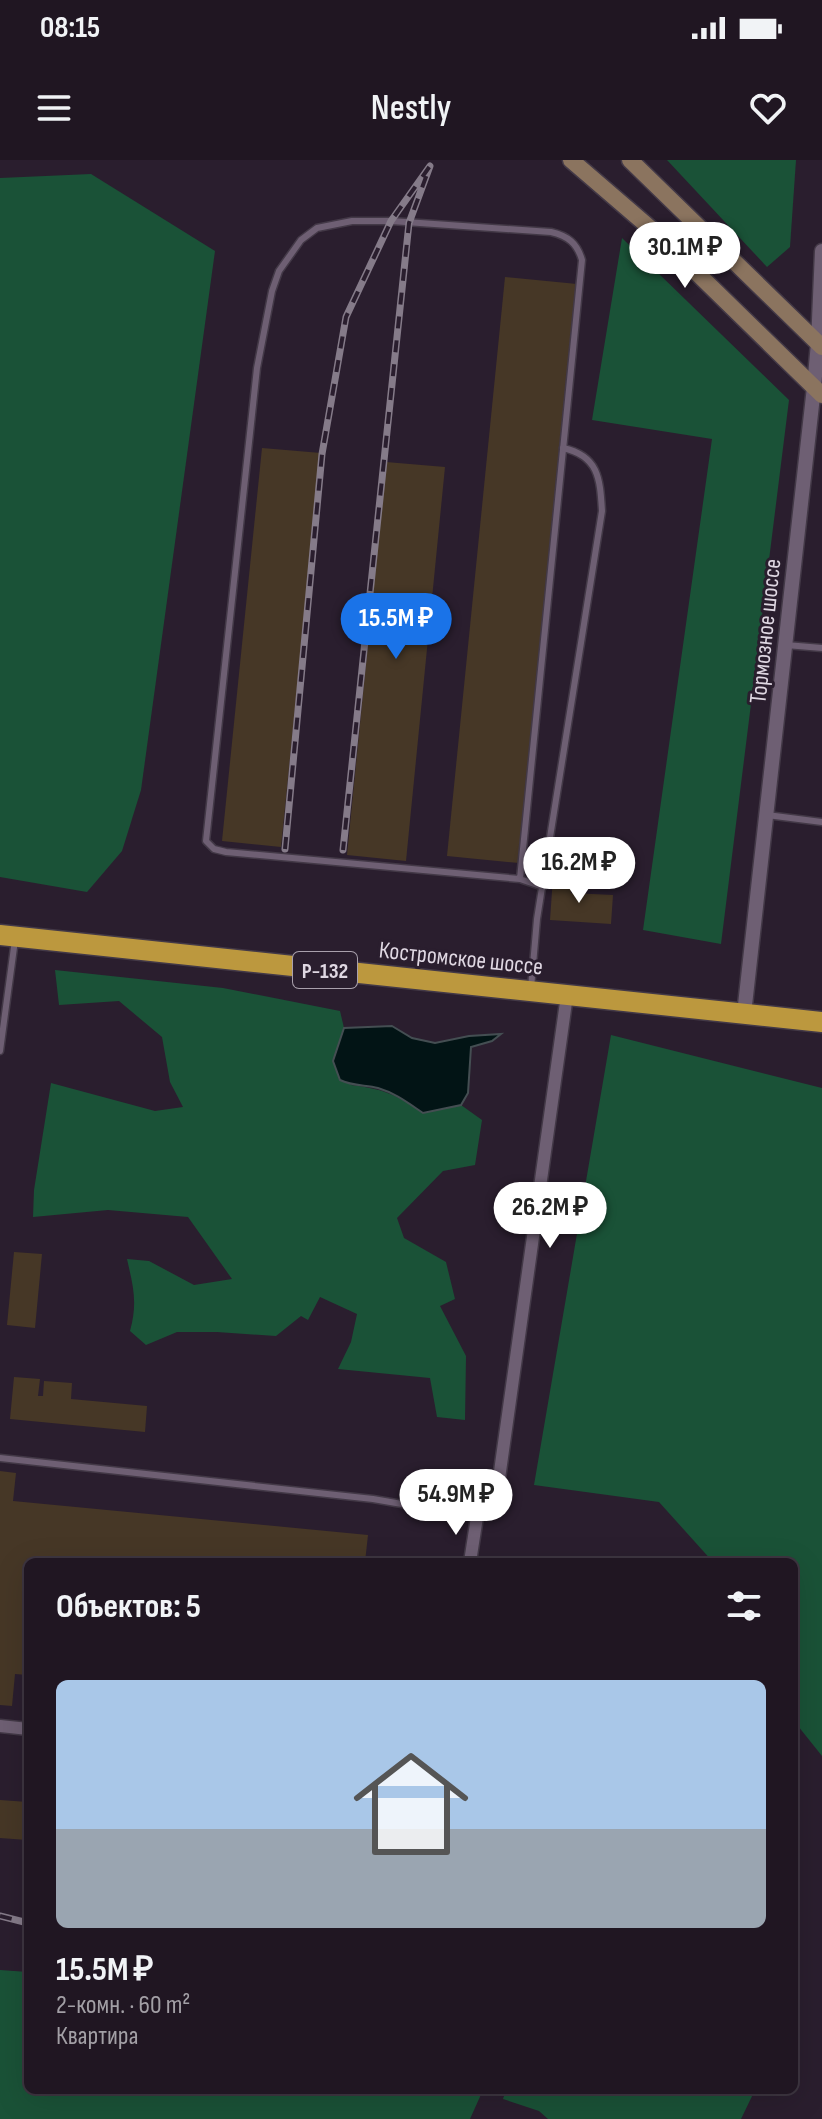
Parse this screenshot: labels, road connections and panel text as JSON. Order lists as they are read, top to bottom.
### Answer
{
  "streets": {
    "highway": ["Костромское шоссе", "Р-132"],
    "street": ["Тормозное шоссе"]
  },
  "crossings": [
    ["Тормозное шоссе", "Костромское шоссе"]
  ],
  "page": {
    "status": "08:15",
    "header": "Nestly",
    "price": [
      "30.1M ₽",
      "15.5M ₽",
      "16.2M ₽",
      "26.2M ₽",
      "54.9M ₽"
    ],
    "heading": "Объектов: 5",
    "list": [
      {
        "name": "15.5M ₽",
        "note": "2-комн. · 60 m² · Квартира"
      }
    ]
  }
}
